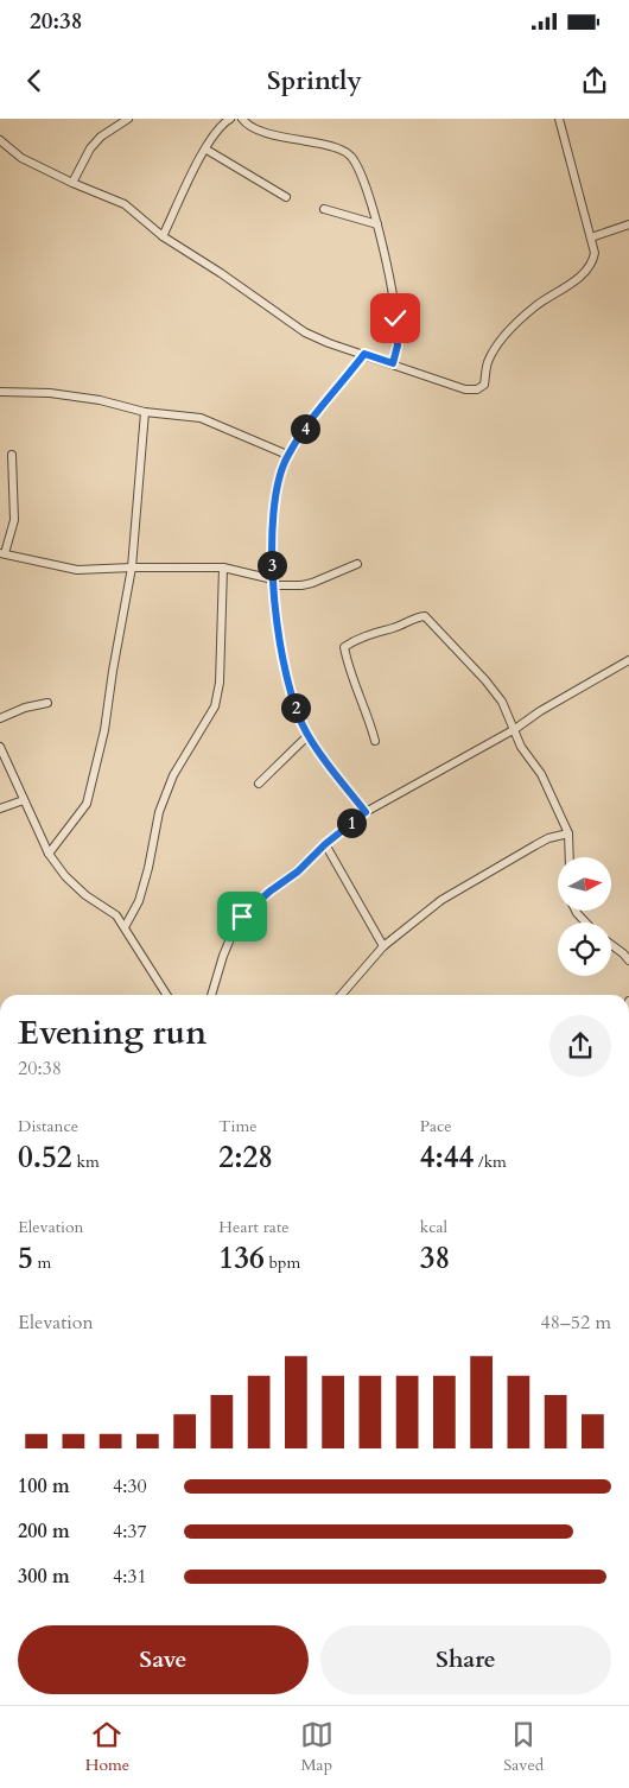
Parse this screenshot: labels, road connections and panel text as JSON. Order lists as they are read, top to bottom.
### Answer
{
  "north": "right",
  "page": {
    "status": "20:38",
    "header": "Sprintly",
    "pins": [
      "4",
      "3",
      "2",
      "1"
    ],
    "heading": ["Evening run", "20:38"],
    "stats": [
      ["Distance", "0.52 km"],
      ["Time", "2:28"],
      ["Pace", "4:44 /km"],
      ["Elevation", "5 m"],
      ["Heart rate", "136 bpm"],
      ["kcal", "38"]
    ],
    "chart": ["Elevation", "48–52 m"],
    "list": [
      {
        "name": "100 m",
        "note": "4:30"
      },
      {
        "name": "200 m",
        "note": "4:37"
      },
      {
        "name": "300 m",
        "note": "4:31"
      }
    ],
    "buttons": ["Save", "Share"],
    "tabs": ["Home", "Map", "Saved"]
  }
}
